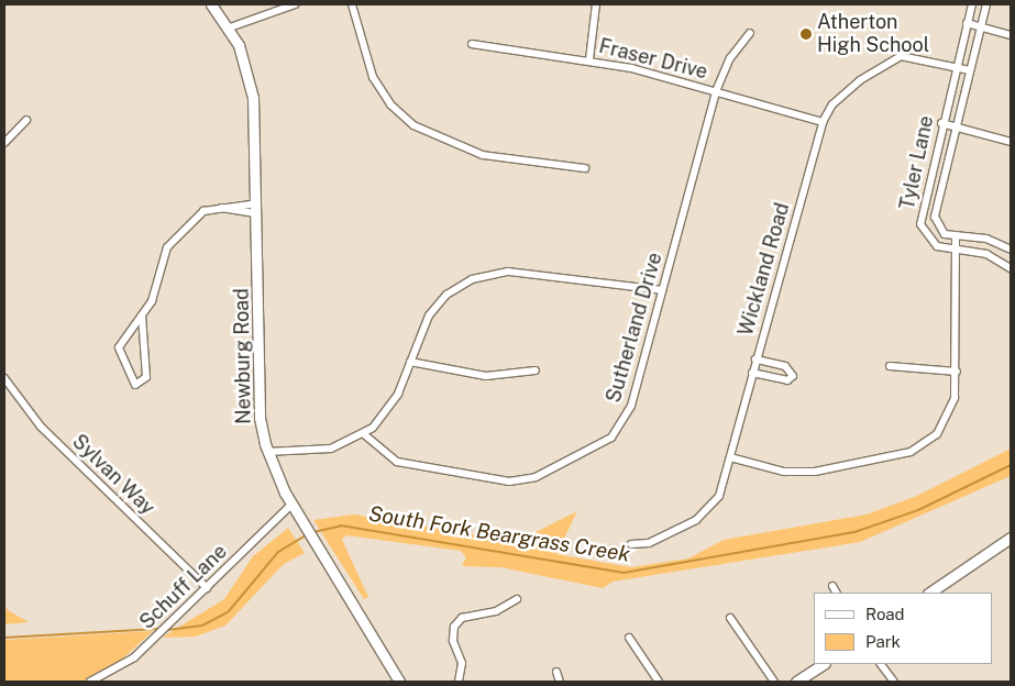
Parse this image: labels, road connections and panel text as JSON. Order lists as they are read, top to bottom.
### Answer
{
  "streets": {
    "main road": ["Newburg Road"],
    "street": [
      "Fraser Drive",
      "Tyler Lane",
      "Wickland Road",
      "Sutherland Drive",
      "Sylvan Way",
      "Schuff Lane"
    ]
  },
  "crossings": [
    ["Fraser Drive", "Wickland Road"],
    ["Fraser Drive", "Sutherland Drive"],
    ["Tyler Lane", "Wickland Road"],
    ["Newburg Road", "Schuff Lane"],
    ["Sylvan Way", "Schuff Lane"]
  ],
  "water": ["South Fork Beargrass Creek"],
  "places": ["Atherton High School"],
  "legend": ["Road", "Park"]
}
